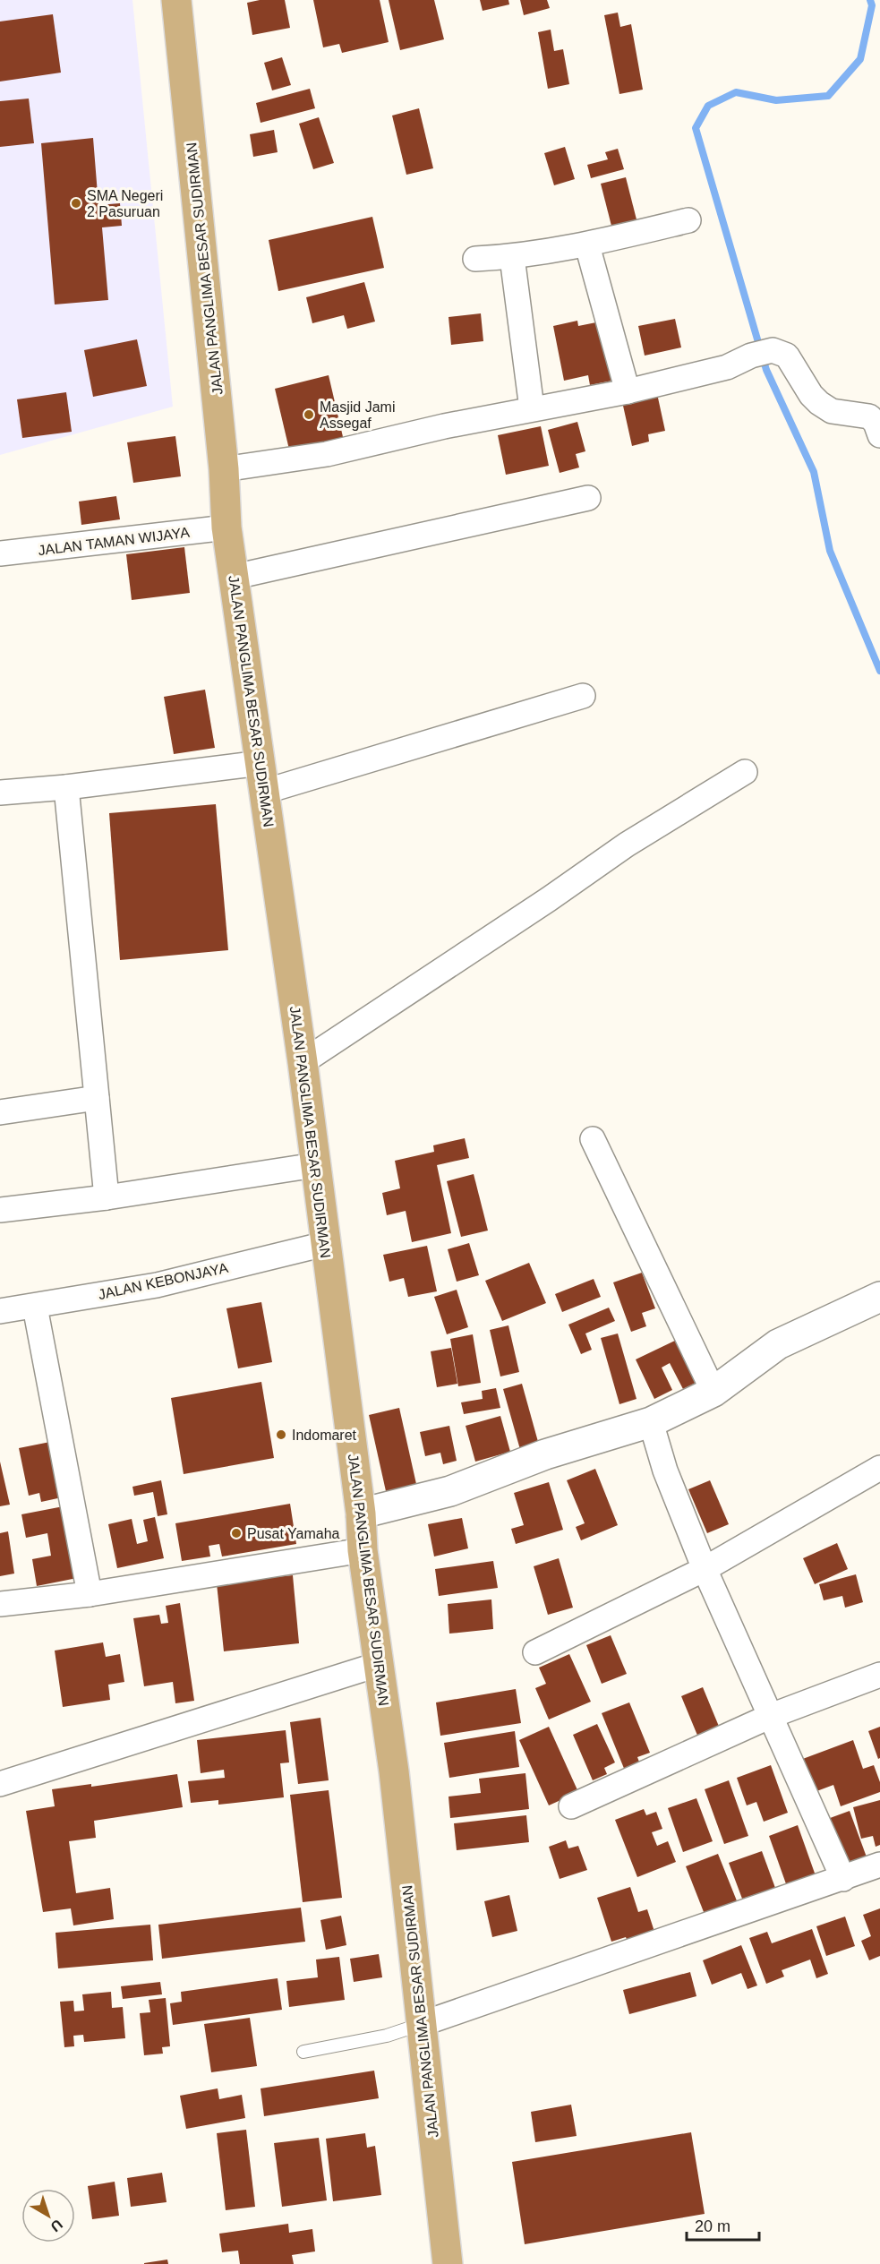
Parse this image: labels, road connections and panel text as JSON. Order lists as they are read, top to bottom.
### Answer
{
  "streets": {
    "main road": ["JALAN PANGLIMA BESAR SUDIRMAN"],
    "street": ["JALAN TAMAN WIJAYA", "JALAN KEBONJAYA"]
  },
  "crossings": [
    ["JALAN PANGLIMA BESAR SUDIRMAN", "JALAN TAMAN WIJAYA"],
    ["JALAN PANGLIMA BESAR SUDIRMAN", "JALAN KEBONJAYA"]
  ],
  "places": [
    "SMA Negeri 2 Pasuruan",
    "Masjid Jami Assegaf",
    "Indomaret",
    "Pusat Yamaha"
  ],
  "scale_bar": "20 m",
  "north": "bottom right"
}
